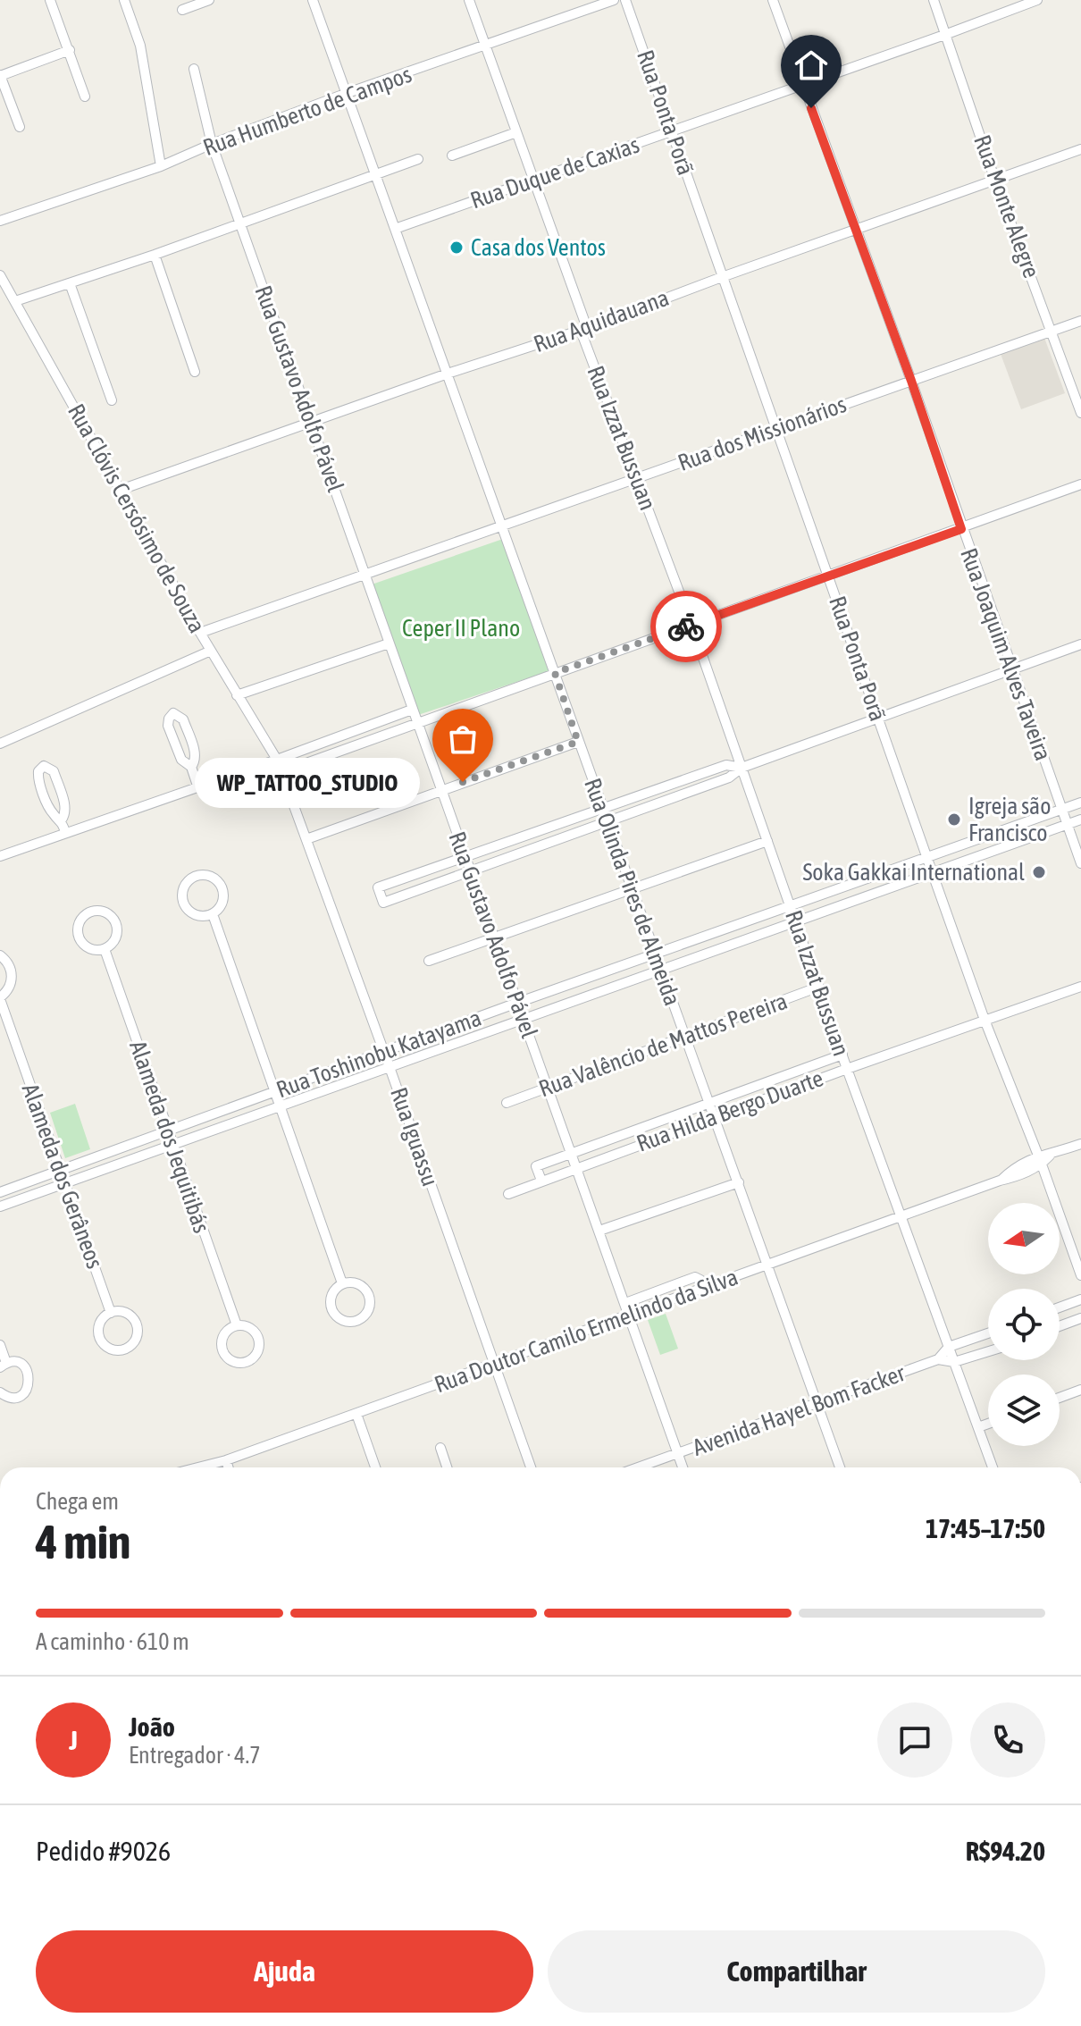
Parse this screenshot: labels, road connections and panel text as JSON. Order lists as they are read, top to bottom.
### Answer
{
  "streets": {
    "street": [
      "Rua Humberto de Campos",
      "Rua Ponta Porã",
      "Rua Duque de Caxias",
      "Rua Monte Alegre",
      "Rua Aquidauana",
      "Rua Gustavo Adolfo Pável",
      "Rua dos Missionários",
      "Rua Izzat Bussuan",
      "Rua Clóvis Cersósimo de Souza",
      "Rua Joaquim Alves Taveira",
      "Rua Olinda Pires de Almeida",
      "Rua Valêncio de Mattos Pereira",
      "Rua Toshinobu Katayama",
      "Rua Hilda Bergo Duarte",
      "Alameda dos Jequitibás",
      "Rua Iguassu",
      "Alameda dos Gerâneos",
      "Rua Doutor Camilo Ermelindo da Silva",
      "Avenida Hayel Bom Facker"
    ]
  },
  "crossings": [
    ["Rua Humberto de Campos", "Rua Gustavo Adolfo Pável"],
    ["Rua Humberto de Campos", "Rua Izzat Bussuan"],
    ["Rua Humberto de Campos", "Rua Olinda Pires de Almeida"],
    ["Rua Ponta Porã", "Rua Duque de Caxias"],
    ["Rua Ponta Porã", "Rua Aquidauana"],
    ["Rua Ponta Porã", "Rua dos Missionários"],
    ["Rua Ponta Porã", "Rua Toshinobu Katayama"],
    ["Rua Ponta Porã", "Rua Hilda Bergo Duarte"],
    ["Rua Ponta Porã", "Rua Doutor Camilo Ermelindo da Silva"],
    ["Rua Duque de Caxias", "Rua Monte Alegre"],
    ["Rua Duque de Caxias", "Rua Izzat Bussuan"],
    ["Rua Duque de Caxias", "Rua Joaquim Alves Taveira"],
    ["Rua Duque de Caxias", "Rua Olinda Pires de Almeida"],
    ["Rua Monte Alegre", "Rua Aquidauana"],
    ["Rua Monte Alegre", "Rua dos Missionários"],
    ["Rua Aquidauana", "Rua Gustavo Adolfo Pável"],
    ["Rua Aquidauana", "Rua Izzat Bussuan"],
    ["Rua Aquidauana", "Rua Clóvis Cersósimo de Souza"],
    ["Rua Aquidauana", "Rua Joaquim Alves Taveira"],
    ["Rua Aquidauana", "Rua Olinda Pires de Almeida"],
    ["Rua Gustavo Adolfo Pável", "Rua dos Missionários"],
    ["Rua Gustavo Adolfo Pável", "Rua Valêncio de Mattos Pereira"],
    ["Rua Gustavo Adolfo Pável", "Rua Toshinobu Katayama"],
    ["Rua Gustavo Adolfo Pável", "Rua Hilda Bergo Duarte"],
    ["Rua Gustavo Adolfo Pável", "Rua Doutor Camilo Ermelindo da Silva"],
    ["Rua Gustavo Adolfo Pável", "Avenida Hayel Bom Facker"],
    ["Rua dos Missionários", "Rua Izzat Bussuan"],
    ["Rua dos Missionários", "Rua Clóvis Cersósimo de Souza"],
    ["Rua dos Missionários", "Rua Joaquim Alves Taveira"],
    ["Rua dos Missionários", "Rua Olinda Pires de Almeida"],
    ["Rua Izzat Bussuan", "Rua Valêncio de Mattos Pereira"],
    ["Rua Izzat Bussuan", "Rua Toshinobu Katayama"],
    ["Rua Izzat Bussuan", "Rua Hilda Bergo Duarte"],
    ["Rua Izzat Bussuan", "Rua Doutor Camilo Ermelindo da Silva"],
    ["Rua Izzat Bussuan", "Avenida Hayel Bom Facker"],
    ["Rua Clóvis Cersósimo de Souza", "Rua Iguassu"],
    ["Rua Joaquim Alves Taveira", "Rua Toshinobu Katayama"],
    ["Rua Olinda Pires de Almeida", "Rua Valêncio de Mattos Pereira"],
    ["Rua Olinda Pires de Almeida", "Rua Toshinobu Katayama"],
    ["Rua Olinda Pires de Almeida", "Rua Hilda Bergo Duarte"],
    ["Rua Olinda Pires de Almeida", "Rua Doutor Camilo Ermelindo da Silva"],
    ["Rua Olinda Pires de Almeida", "Avenida Hayel Bom Facker"],
    ["Rua Toshinobu Katayama", "Alameda dos Jequitibás"],
    ["Rua Toshinobu Katayama", "Rua Iguassu"],
    ["Rua Toshinobu Katayama", "Alameda dos Gerâneos"],
    ["Rua Iguassu", "Rua Doutor Camilo Ermelindo da Silva"]
  ],
  "parks": ["Ceper II Plano"],
  "places": [
    "Casa dos Ventos",
    "WP_TATTOO_STUDIO",
    "Igreja são Francisco",
    "Soka Gakkai International"
  ],
  "north": "left",
  "page": {
    "bubble": "WP_TATTOO_STUDIO",
    "heading": ["4 min", "Chega em", "17:45–17:50"],
    "panel": [
      "João",
      "Entregador · 4.7",
      "Pedido #9026",
      "R$94.20"
    ],
    "bar": "A caminho · 610 m",
    "round": "J",
    "buttons": ["Ajuda", "Compartilhar"]
  }
}
